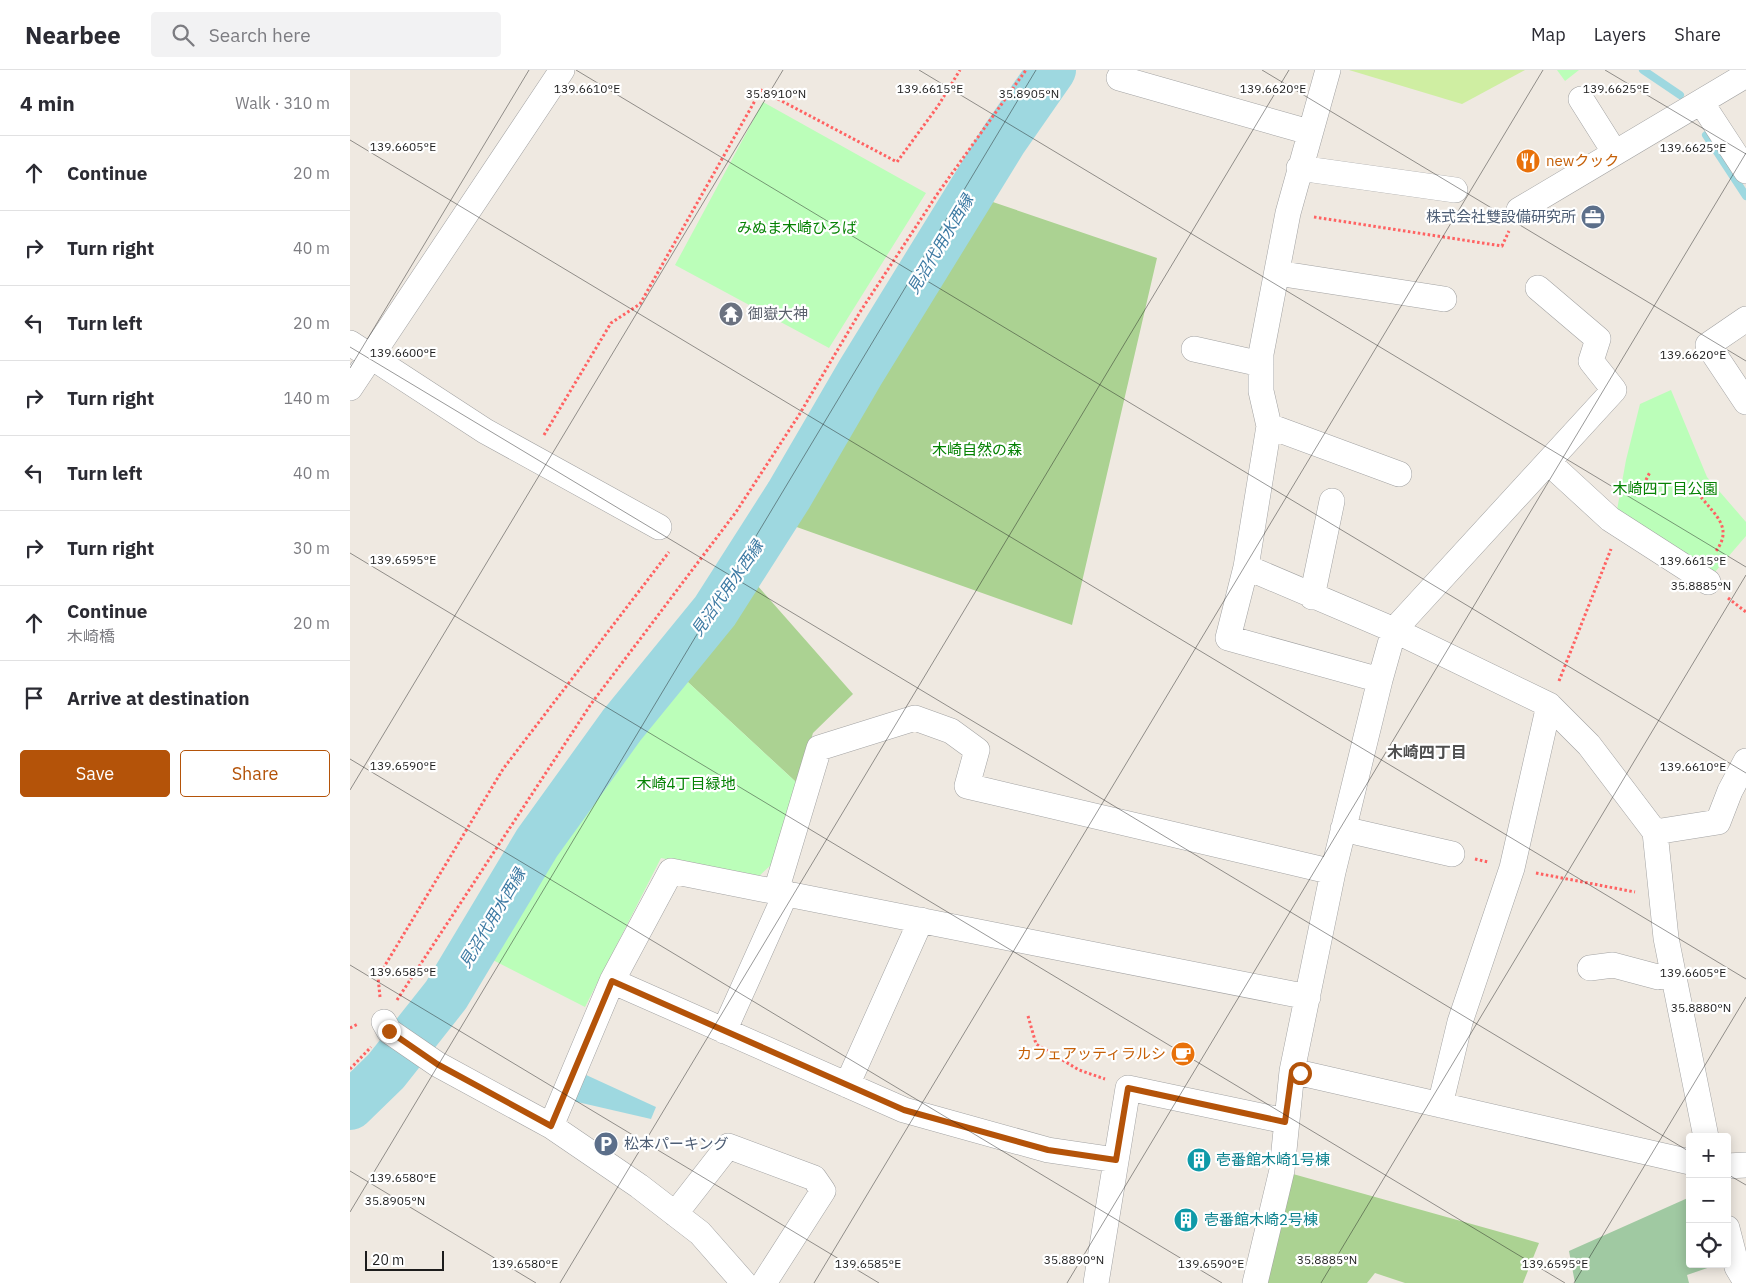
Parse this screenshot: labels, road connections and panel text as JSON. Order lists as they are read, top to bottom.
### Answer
{
  "districts": ["木崎四丁目"],
  "water": ["見沼代用水西縁"],
  "parks": [
    "みぬま木崎ひろば",
    "木崎自然の森",
    "木崎四丁目公園",
    "木崎4丁目緑地"
  ],
  "places": {
    "restaurant": ["newクック"],
    "office": ["株式会社雙設備研究所"],
    "temple": ["御嶽大神"],
    "cafe": ["カフェアッティラルシ"],
    "parking": ["松本パーキング"],
    "building": ["壱番館木崎1号棟", "壱番館木崎2号棟"]
  },
  "scale_bar": "20 m",
  "page": {
    "header": "Nearbee",
    "search": "Search here",
    "nav": ["Map", "Layers", "Share"],
    "heading": ["4 min", "Walk · 310 m"],
    "list": [
      ["Continue", "20 m"],
      ["Turn right", "40 m"],
      ["Turn left", "20 m"],
      ["Turn right", "140 m"],
      ["Turn left", "40 m"],
      ["Turn right", "30 m"],
      ["Continue", "木崎橋", "20 m"],
      "Arrive at destination"
    ],
    "buttons": ["Save", "Share"],
    "map_buttons": ["+", "−"],
    "scale": "20 m"
  },
  "coordinates": [
    "139.6620°E",
    "139.6625°E",
    "139.6610°E",
    "139.6615°E",
    "35.8910°N",
    "35.8905°N",
    "139.6605°E",
    "139.6600°E",
    "139.6595°E",
    "35.8885°N",
    "139.6590°E",
    "139.6585°E",
    "35.8880°N",
    "139.6580°E",
    "35.8890°N"
  ]
}
